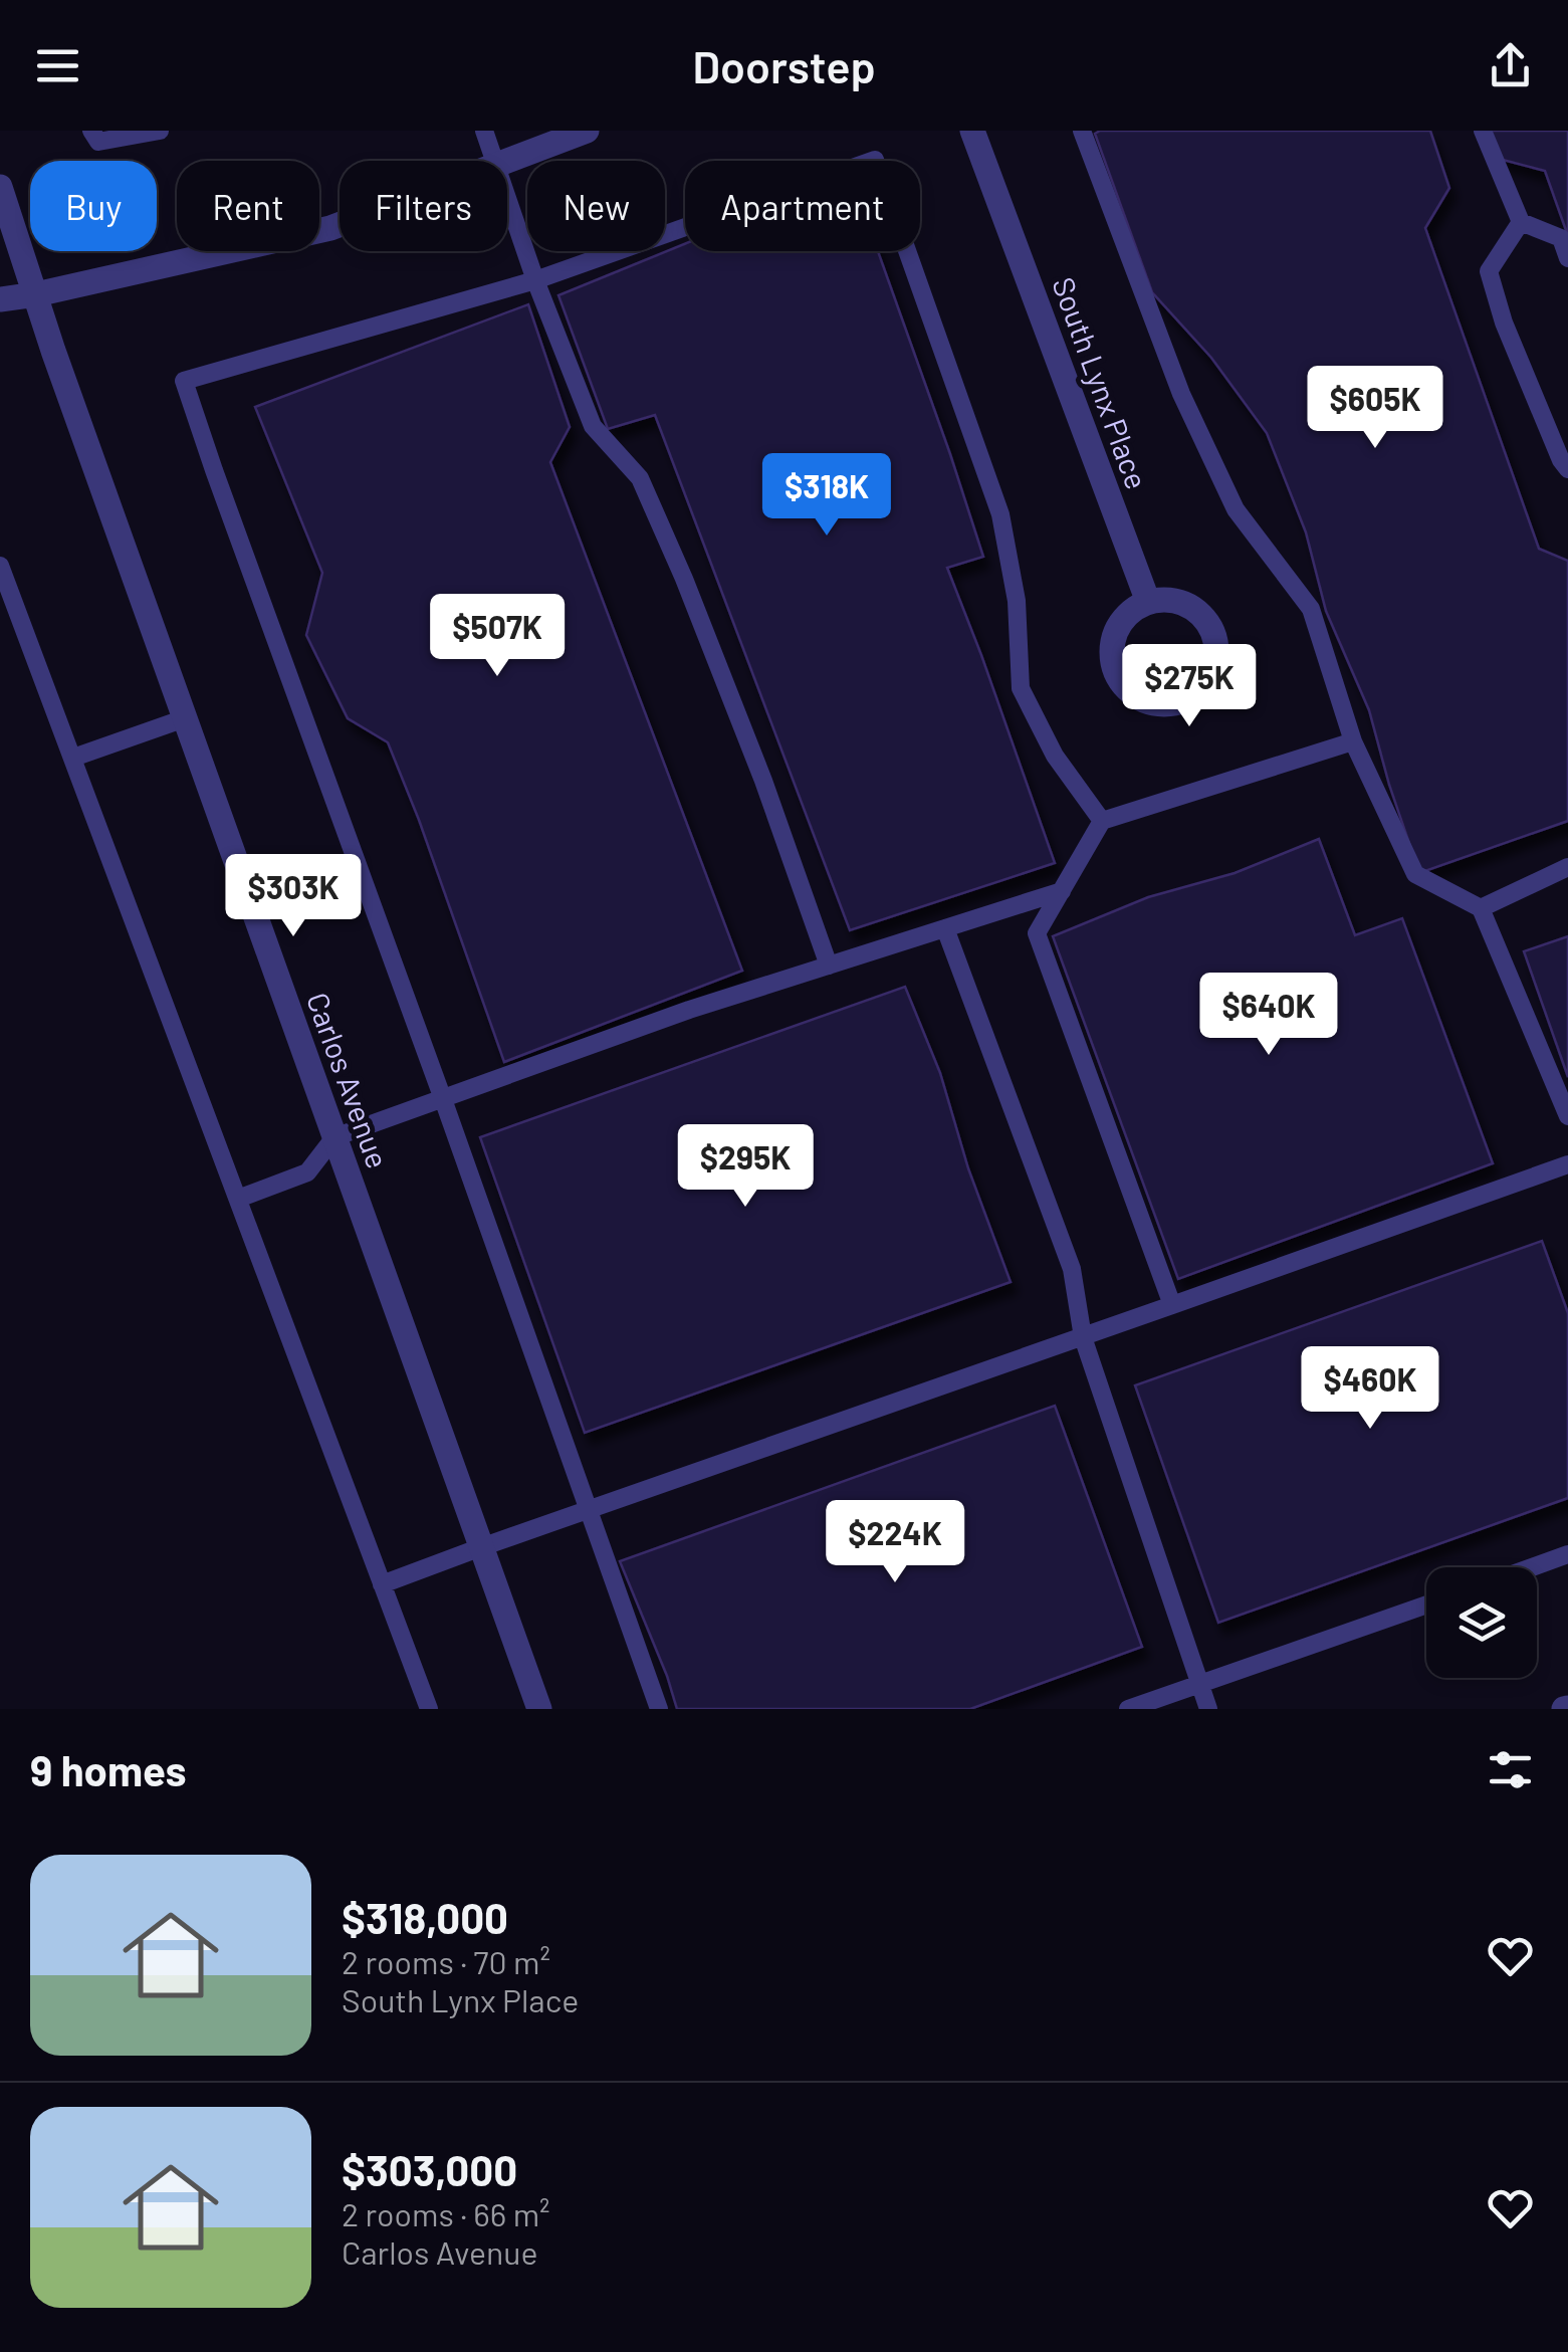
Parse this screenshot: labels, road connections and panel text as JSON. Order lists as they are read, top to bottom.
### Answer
{
  "streets": {
    "street": ["South Lynx Place", "Carlos Avenue"]
  },
  "page": {
    "header": "Doorstep",
    "chip": [
      "Buy",
      "Rent",
      "Filters",
      "New",
      "Apartment"
    ],
    "price": [
      "$605K",
      "$318K",
      "$507K",
      "$275K",
      "$303K",
      "$640K",
      "$295K",
      "$460K",
      "$224K"
    ],
    "heading": "9 homes",
    "list": [
      {
        "name": "$318,000",
        "note": "2 rooms · 70 m² · South Lynx Place"
      },
      {
        "name": "$303,000",
        "note": "2 rooms · 66 m² · Carlos Avenue"
      }
    ]
  }
}
